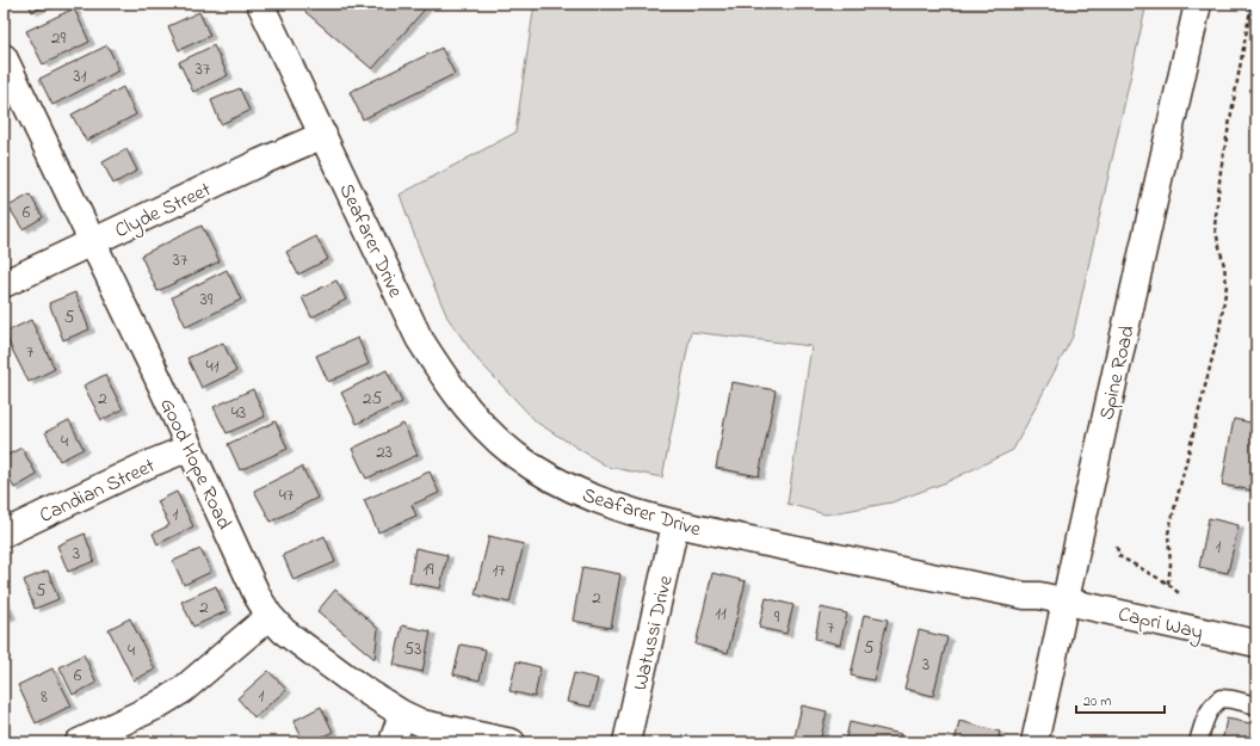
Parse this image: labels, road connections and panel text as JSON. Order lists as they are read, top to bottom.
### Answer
{
  "streets": {
    "street": [
      "Clyde Street",
      "Seafarer Drive",
      "Spine Road",
      "Good Hope Road",
      "Candian Street",
      "Capri Way",
      "Watussi Drive"
    ]
  },
  "crossings": [
    ["Clyde Street", "Seafarer Drive"],
    ["Clyde Street", "Good Hope Road"],
    ["Seafarer Drive", "Spine Road"],
    ["Seafarer Drive", "Capri Way"],
    ["Seafarer Drive", "Watussi Drive"],
    ["Spine Road", "Capri Way"],
    ["Good Hope Road", "Candian Street"]
  ],
  "house_numbers": [
    "29",
    "37",
    "31",
    "6",
    "37",
    "39",
    "5",
    "7",
    "41",
    "2",
    "25",
    "43",
    "4",
    "23",
    "47",
    "1",
    "1",
    "3",
    "19",
    "17",
    "5",
    "2",
    "2",
    "11",
    "9",
    "7",
    "5",
    "53",
    "4",
    "3",
    "6",
    "1",
    "8"
  ],
  "scale_bar": "20 m"
}
